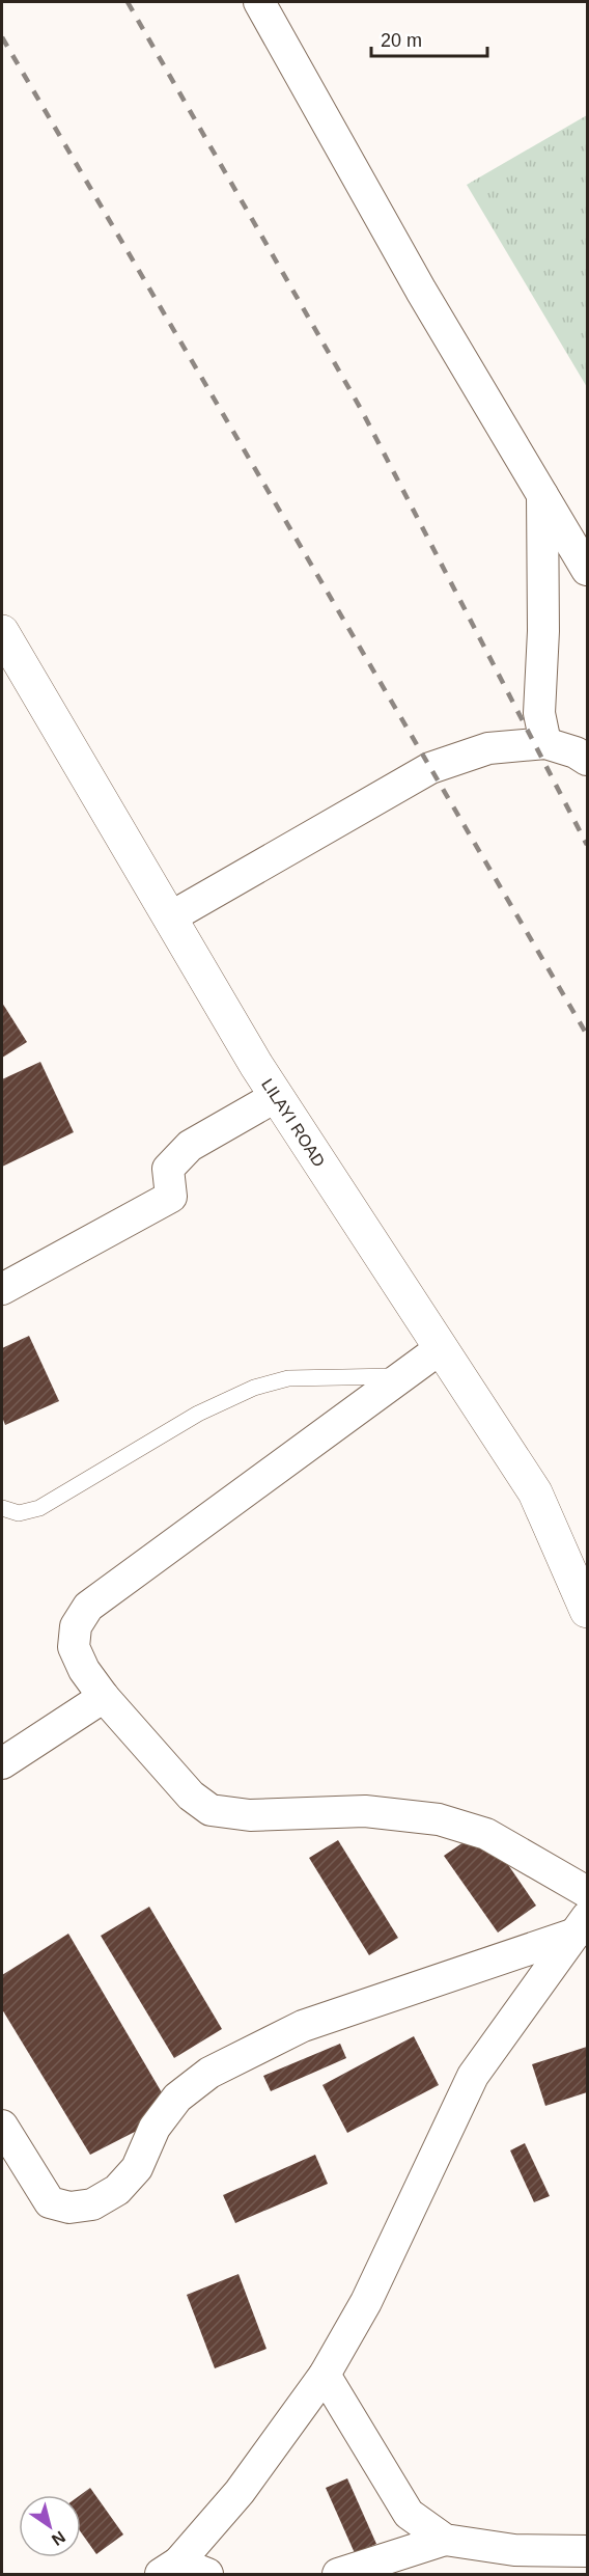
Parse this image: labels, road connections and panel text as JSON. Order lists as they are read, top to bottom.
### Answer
{
  "streets": {
    "street": ["LILAYI ROAD"]
  },
  "scale_bar": "20 m",
  "north": "bottom right"
}
